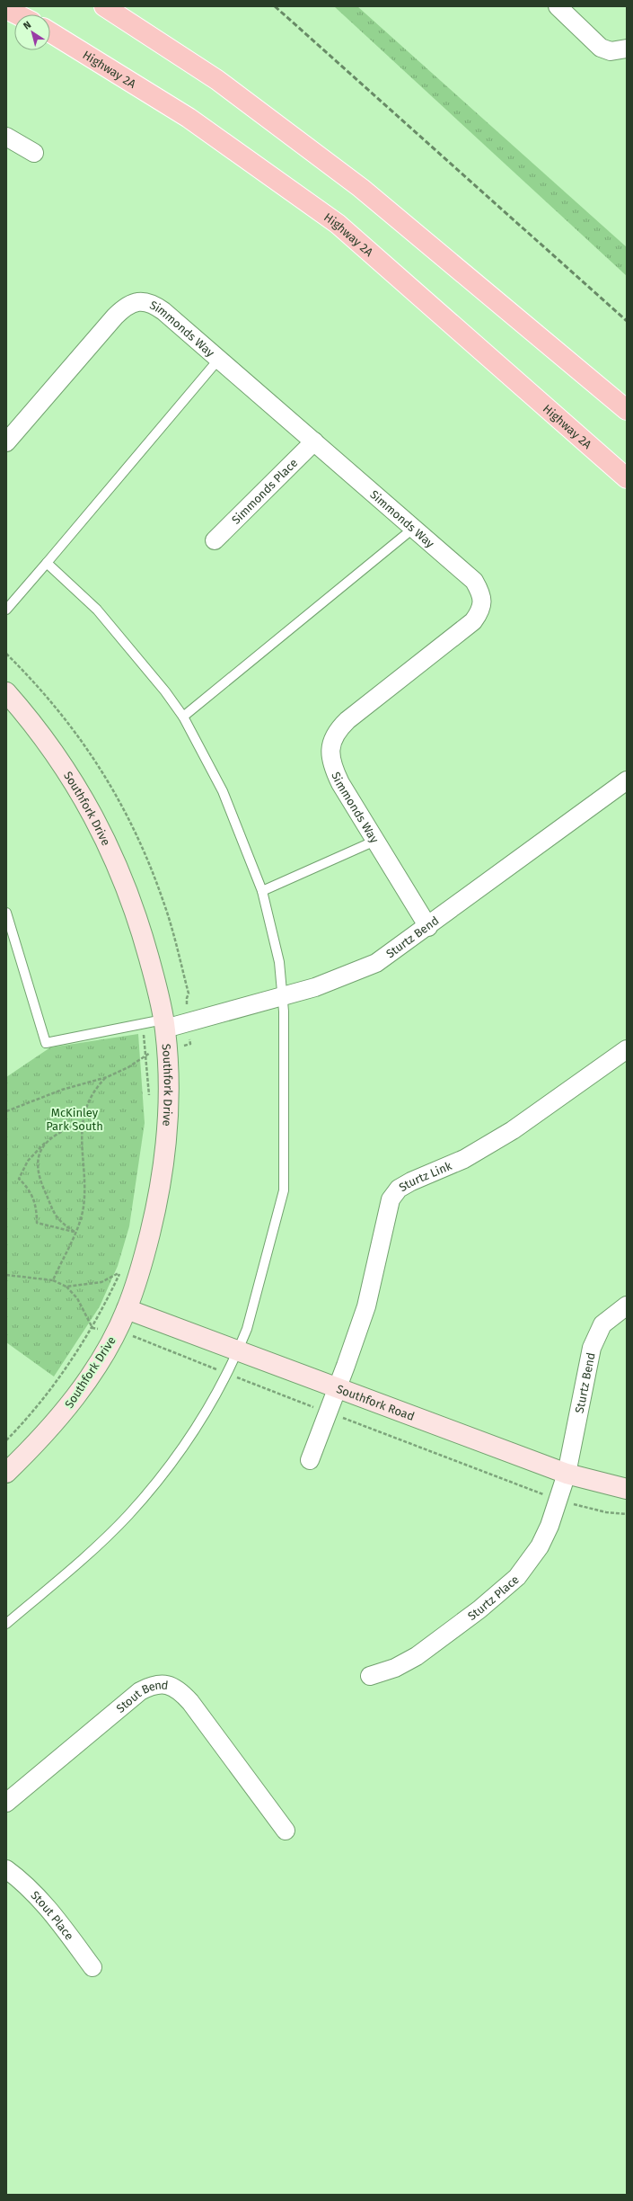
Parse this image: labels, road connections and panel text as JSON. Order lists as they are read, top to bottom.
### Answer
{
  "streets": {
    "main road": ["Highway 2A"],
    "street": [
      "Simmonds Way",
      "Simmonds Place",
      "Southfork Drive",
      "Sturtz Bend",
      "Sturtz Link",
      "Southfork Road",
      "Sturtz Place",
      "Stout Bend",
      "Stout Place"
    ]
  },
  "crossings": [
    ["Simmonds Way", "Simmonds Place"],
    ["Simmonds Way", "Sturtz Bend"],
    ["Southfork Drive", "Sturtz Bend"],
    ["Southfork Drive", "Southfork Road"],
    ["Sturtz Bend", "Southfork Road"],
    ["Sturtz Bend", "Sturtz Place"],
    ["Sturtz Link", "Southfork Road"],
    ["Southfork Road", "Sturtz Place"]
  ],
  "parks": ["McKinley Park South"],
  "north": "top left"
}
